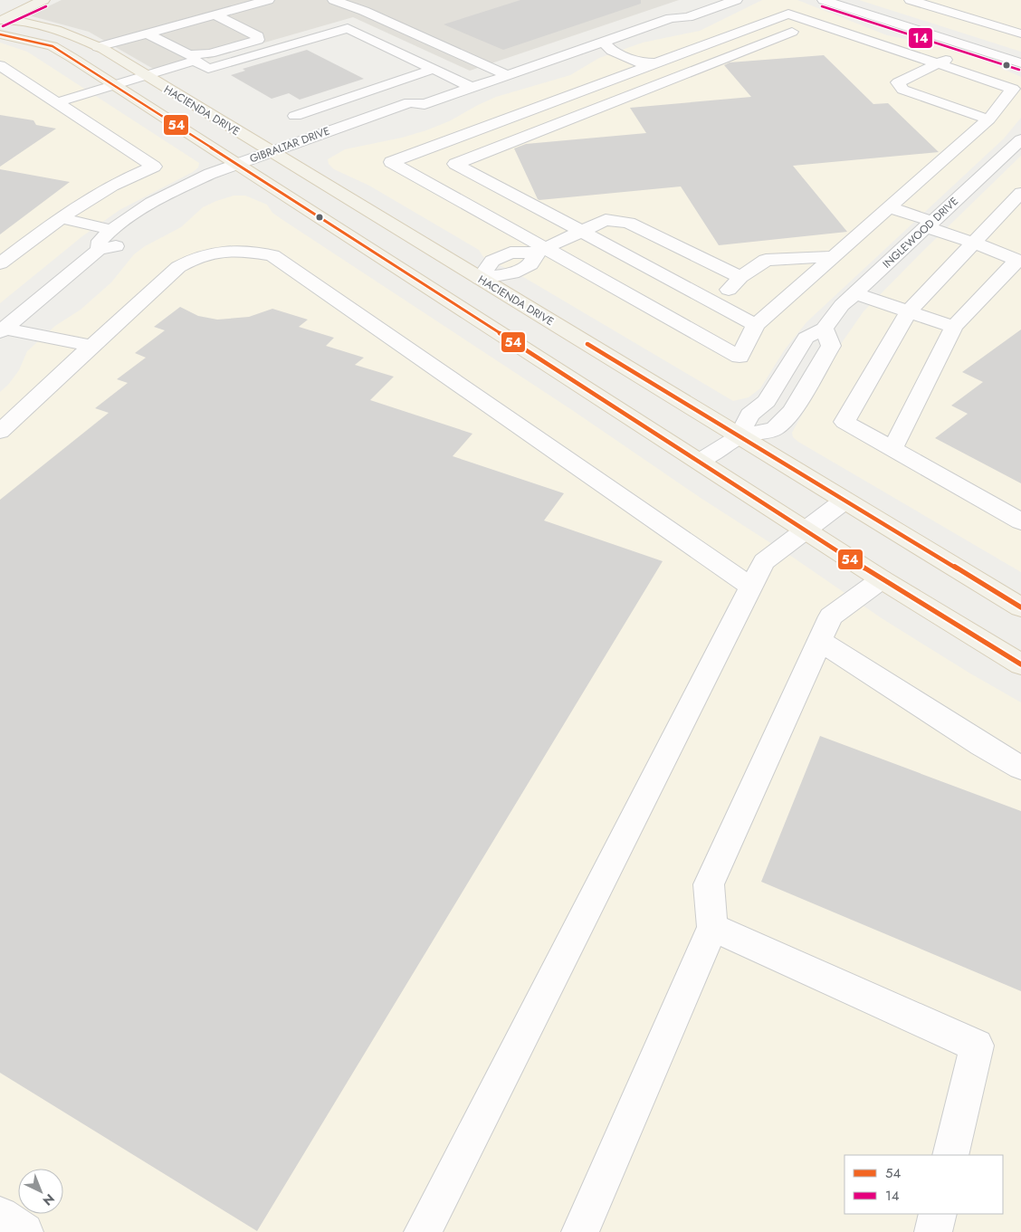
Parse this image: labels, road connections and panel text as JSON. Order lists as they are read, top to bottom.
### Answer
{
  "streets": {
    "main road": ["HACIENDA DRIVE"],
    "street": ["GIBRALTAR DRIVE", "INGLEWOOD DRIVE"]
  },
  "crossings": [
    ["HACIENDA DRIVE", "GIBRALTAR DRIVE"],
    ["HACIENDA DRIVE", "INGLEWOOD DRIVE"]
  ],
  "lines": ["transit line 14", "transit line 54"],
  "legend": ["54", "14"],
  "north": "bottom right"
}
